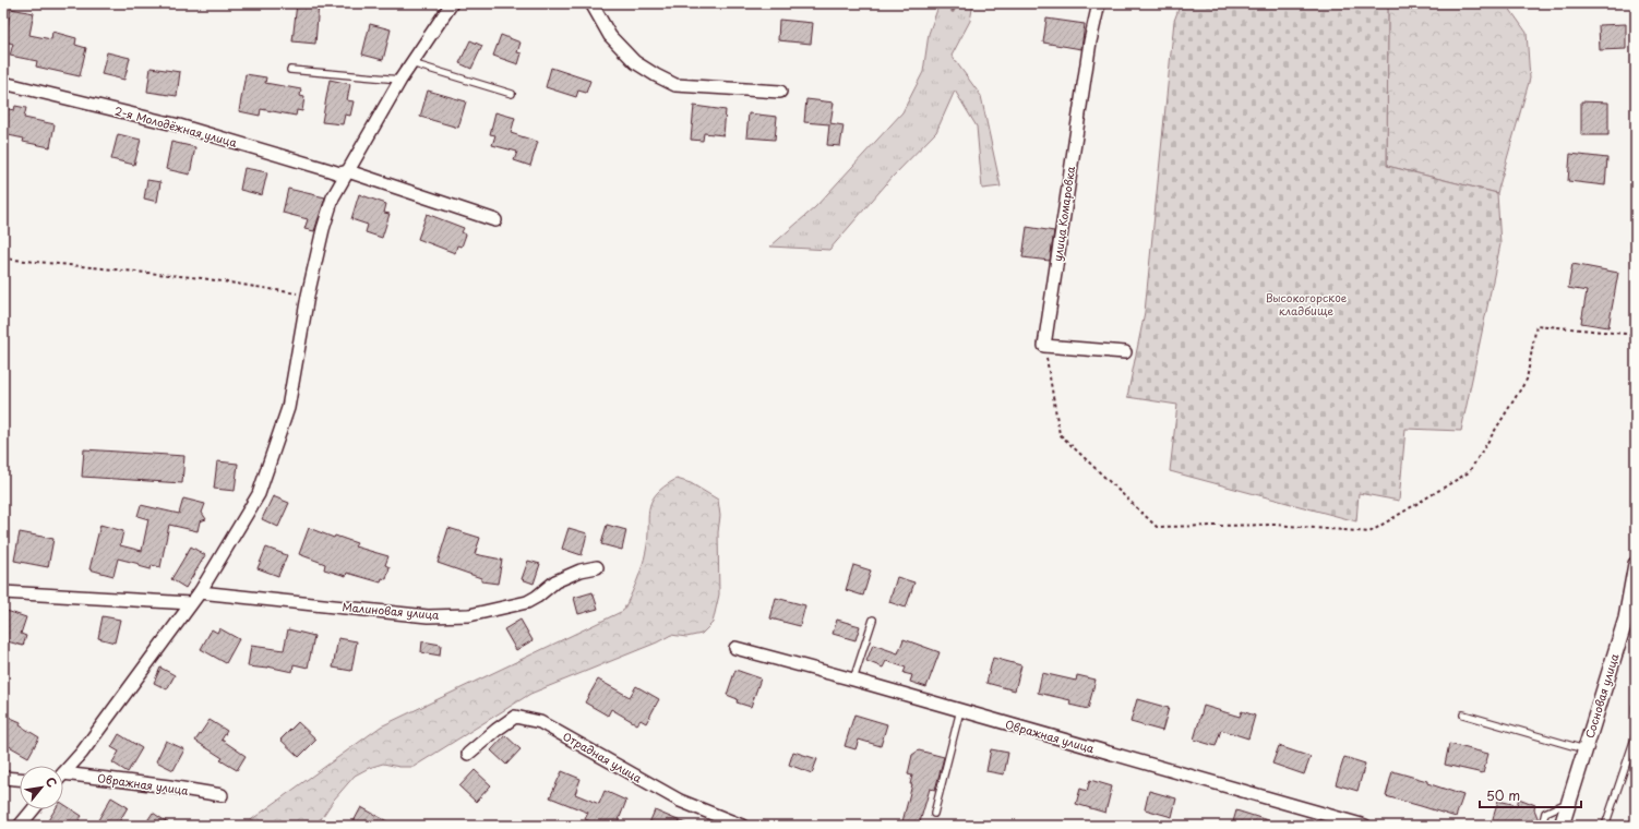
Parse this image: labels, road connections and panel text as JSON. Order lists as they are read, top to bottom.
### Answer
{
  "streets": {
    "street": [
      "2-я Молодёжная улица",
      "улица Комаровка",
      "Малиновая улица",
      "Сосновая улица",
      "Овражная улица",
      "Отрадная улица"
    ]
  },
  "parks": ["Высокогорское кладбище"],
  "scale_bar": "50 m",
  "north": "top right"
}
